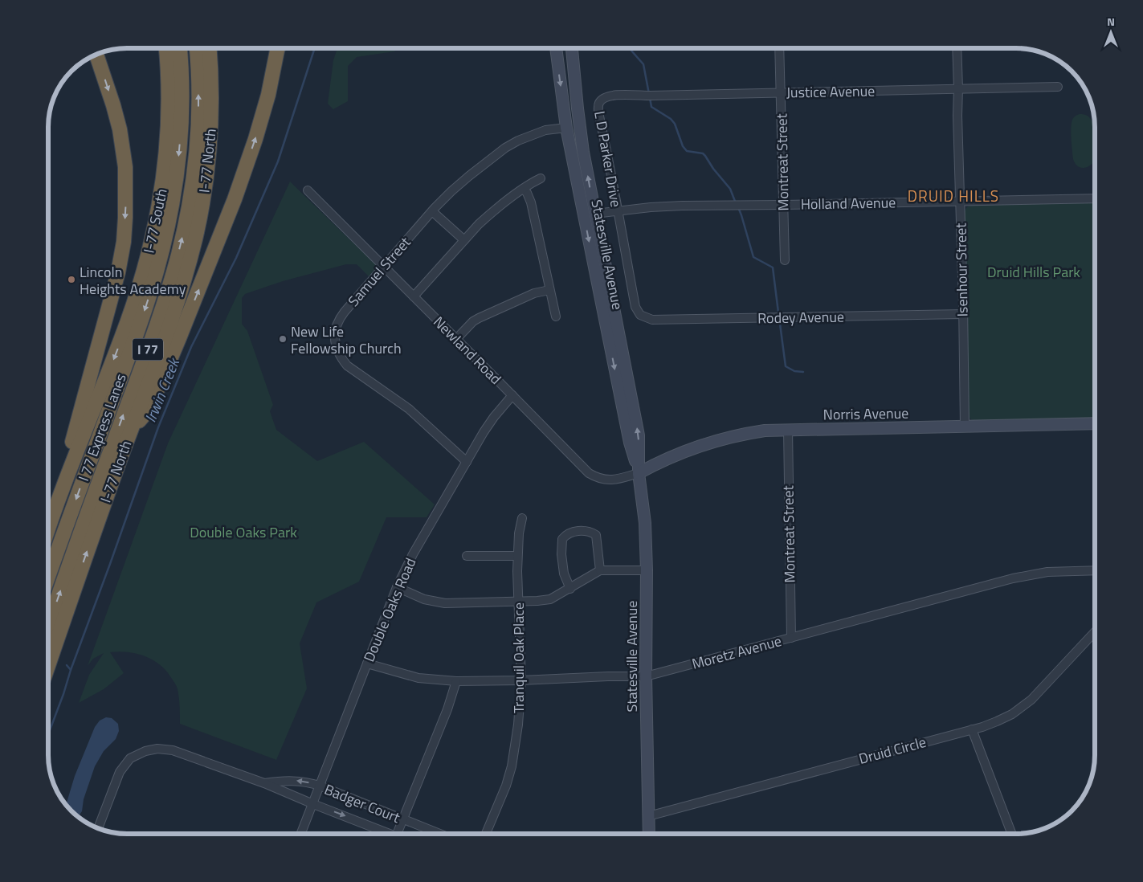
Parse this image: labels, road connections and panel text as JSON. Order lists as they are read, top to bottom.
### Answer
{
  "streets": {
    "highway": [
      "I-77 North",
      "I-77 South",
      "I 77",
      "I 77 Express Lanes"
    ],
    "main road": ["Statesville Avenue", "Norris Avenue"],
    "street": [
      "Justice Avenue",
      "L D Parker Drive",
      "Montreat Street",
      "Holland Avenue",
      "Isenhour Street",
      "Samuel Street",
      "Rodey Avenue",
      "Newland Road",
      "Double Oaks Road",
      "Moretz Avenue",
      "Tranquil Oak Place",
      "Druid Circle",
      "Badger Court"
    ]
  },
  "crossings": [
    ["Justice Avenue", "L D Parker Drive"],
    ["Justice Avenue", "Montreat Street"],
    ["Justice Avenue", "Isenhour Street"],
    ["L D Parker Drive", "Holland Avenue"],
    ["L D Parker Drive", "Rodey Avenue"],
    ["Montreat Street", "Holland Avenue"],
    ["Montreat Street", "Norris Avenue"],
    ["Montreat Street", "Moretz Avenue"],
    ["Holland Avenue", "Statesville Avenue"],
    ["Holland Avenue", "Isenhour Street"],
    ["Statesville Avenue", "Samuel Street"],
    ["Statesville Avenue", "Newland Road"],
    ["Statesville Avenue", "Norris Avenue"],
    ["Statesville Avenue", "Moretz Avenue"],
    ["Statesville Avenue", "Druid Circle"],
    ["Isenhour Street", "Rodey Avenue"],
    ["Isenhour Street", "Norris Avenue"],
    ["Samuel Street", "Newland Road"],
    ["Samuel Street", "Double Oaks Road"],
    ["Newland Road", "Norris Avenue"],
    ["Newland Road", "Double Oaks Road"],
    ["Double Oaks Road", "Moretz Avenue"],
    ["Double Oaks Road", "Badger Court"],
    ["Moretz Avenue", "Tranquil Oak Place"]
  ],
  "districts": ["DRUID HILLS"],
  "water": ["Irwin Creek"],
  "parks": ["Druid Hills Park", "Double Oaks Park"],
  "places": ["Lincoln Heights Academy", "New Life Fellowship Church"],
  "north": "top"
}
